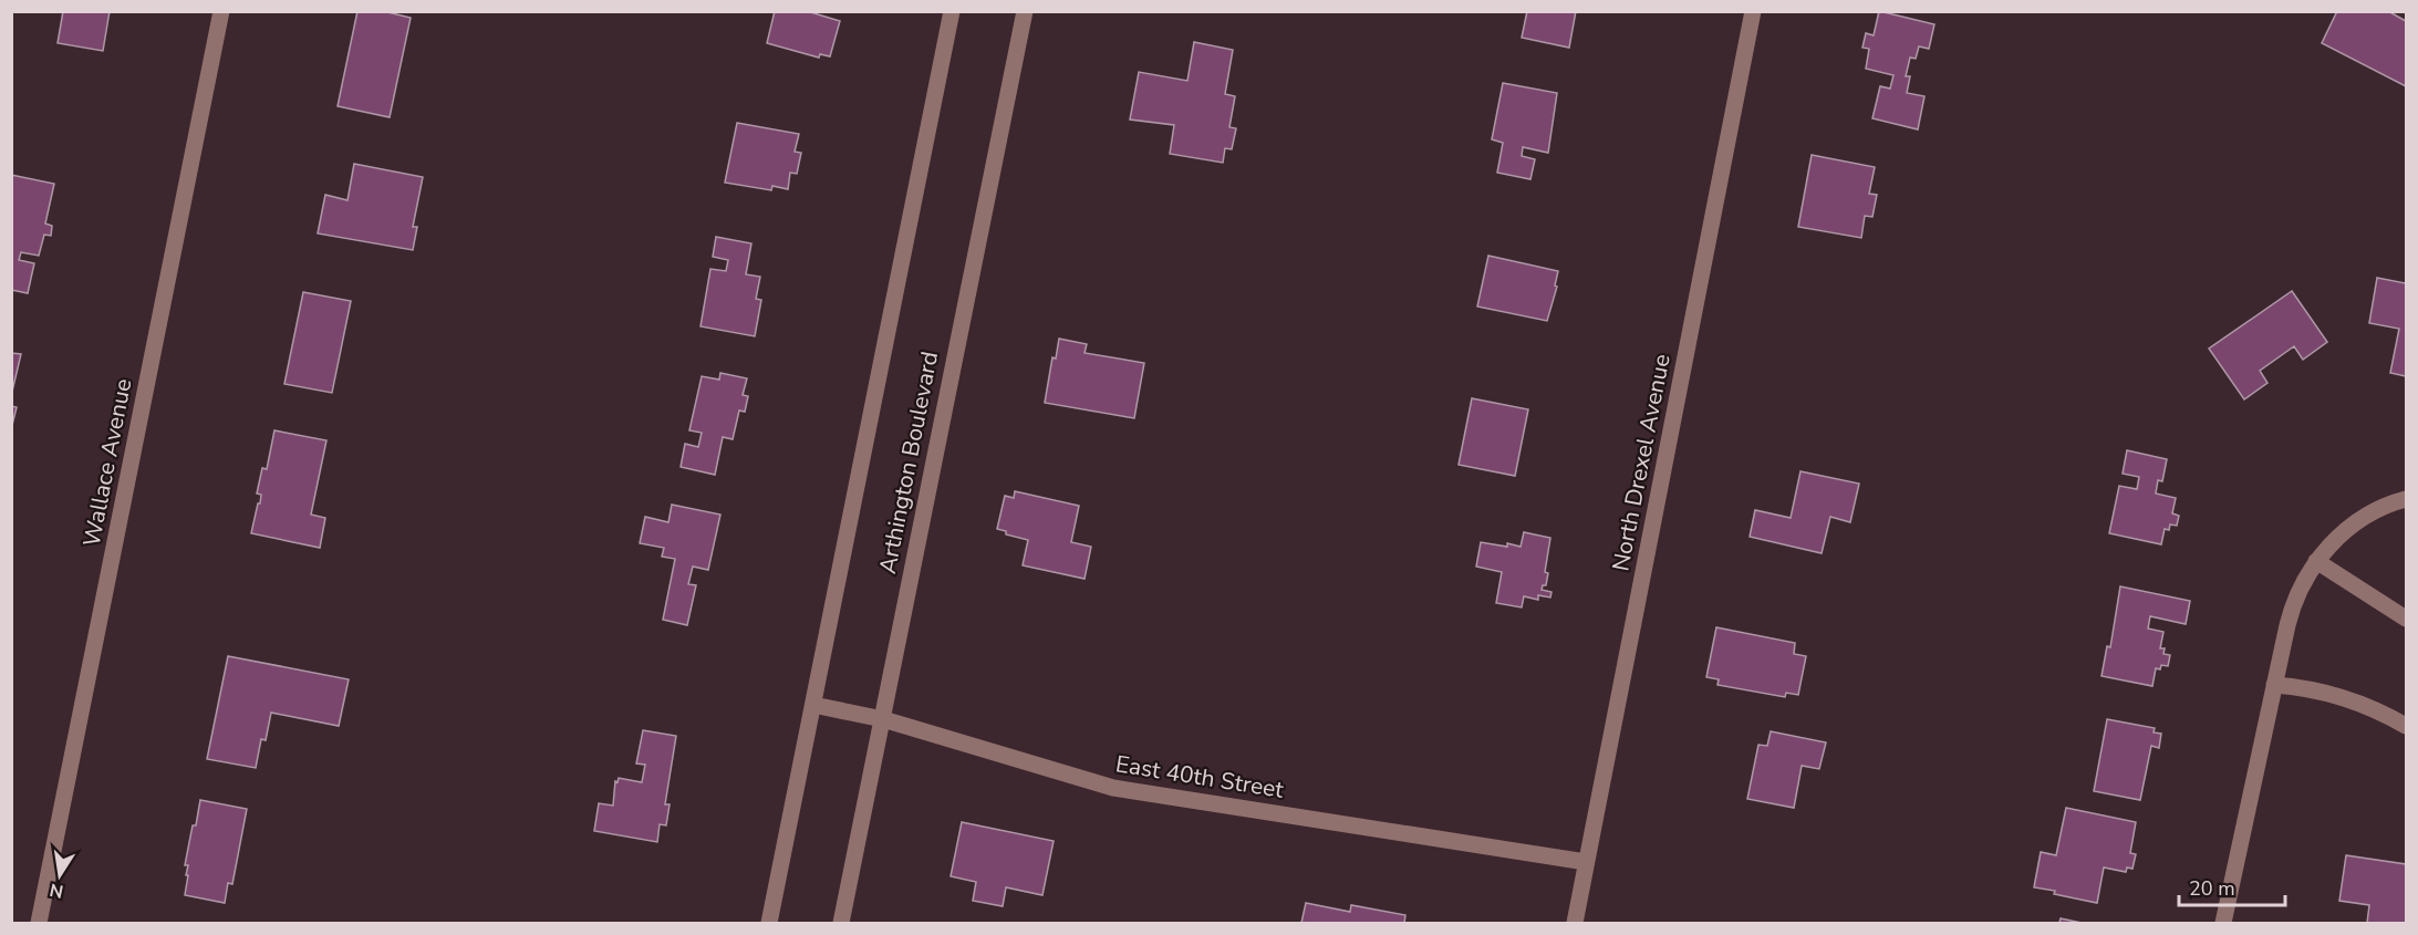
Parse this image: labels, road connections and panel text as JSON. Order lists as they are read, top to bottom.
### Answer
{
  "streets": {
    "street": [
      "Wallace Avenue",
      "Arthington Boulevard",
      "North Drexel Avenue",
      "East 40th Street"
    ]
  },
  "crossings": [
    ["Arthington Boulevard", "East 40th Street"],
    ["North Drexel Avenue", "East 40th Street"]
  ],
  "scale_bar": "20 m",
  "north": "bottom"
}
